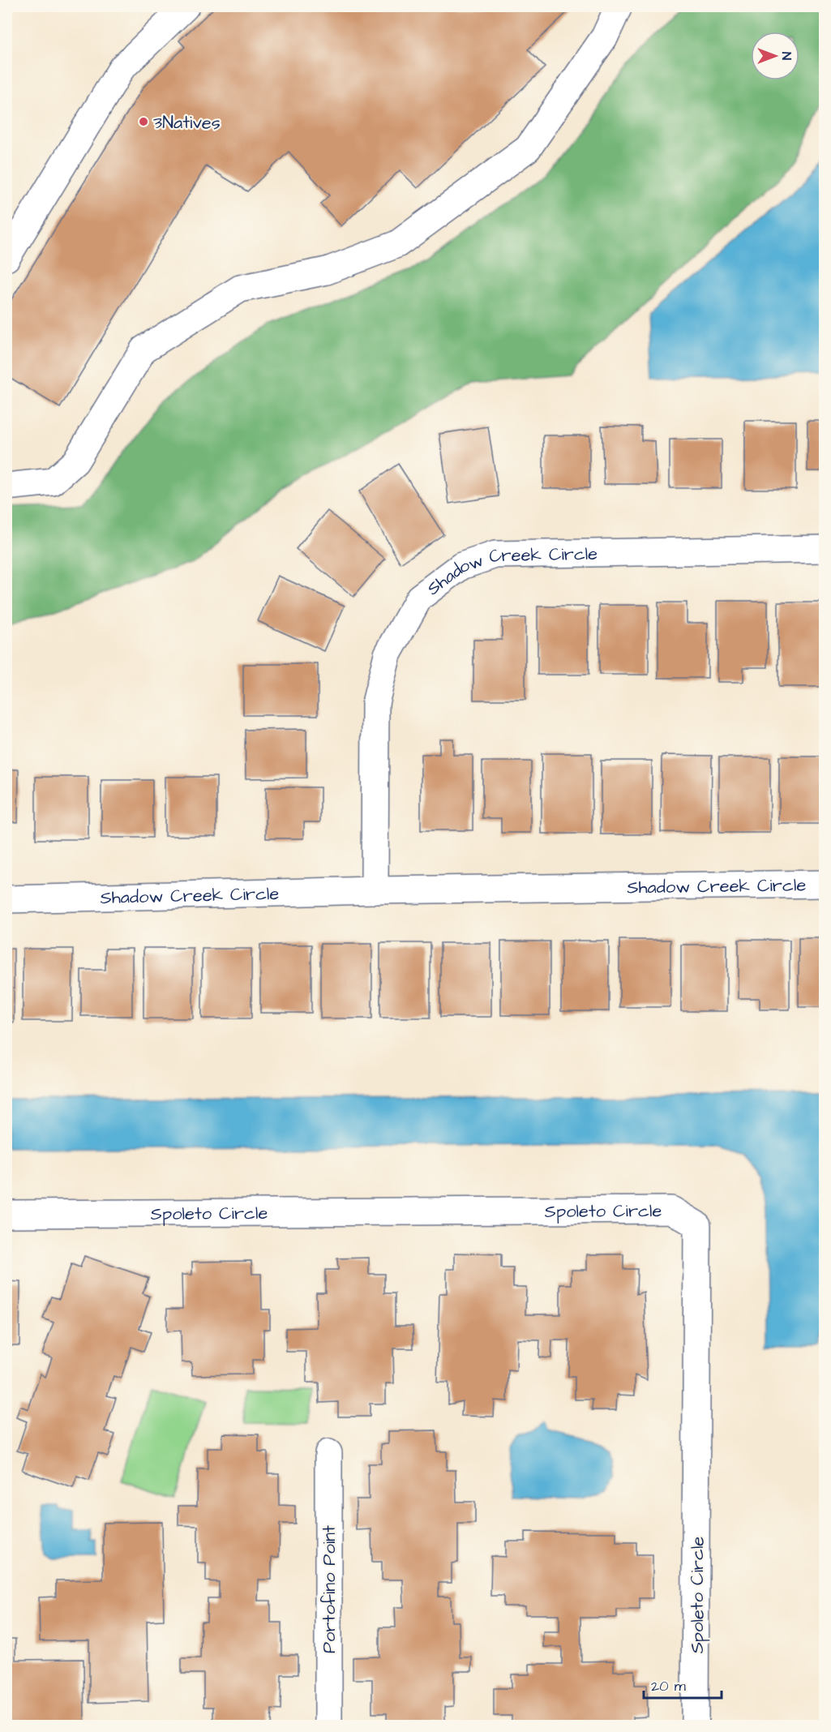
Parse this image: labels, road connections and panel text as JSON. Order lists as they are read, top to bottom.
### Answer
{
  "streets": {
    "street": ["Shadow Creek Circle", "Spoleto Circle", "Portofino Point"]
  },
  "places": ["3Natives"],
  "scale_bar": "20 m",
  "north": "right"
}
